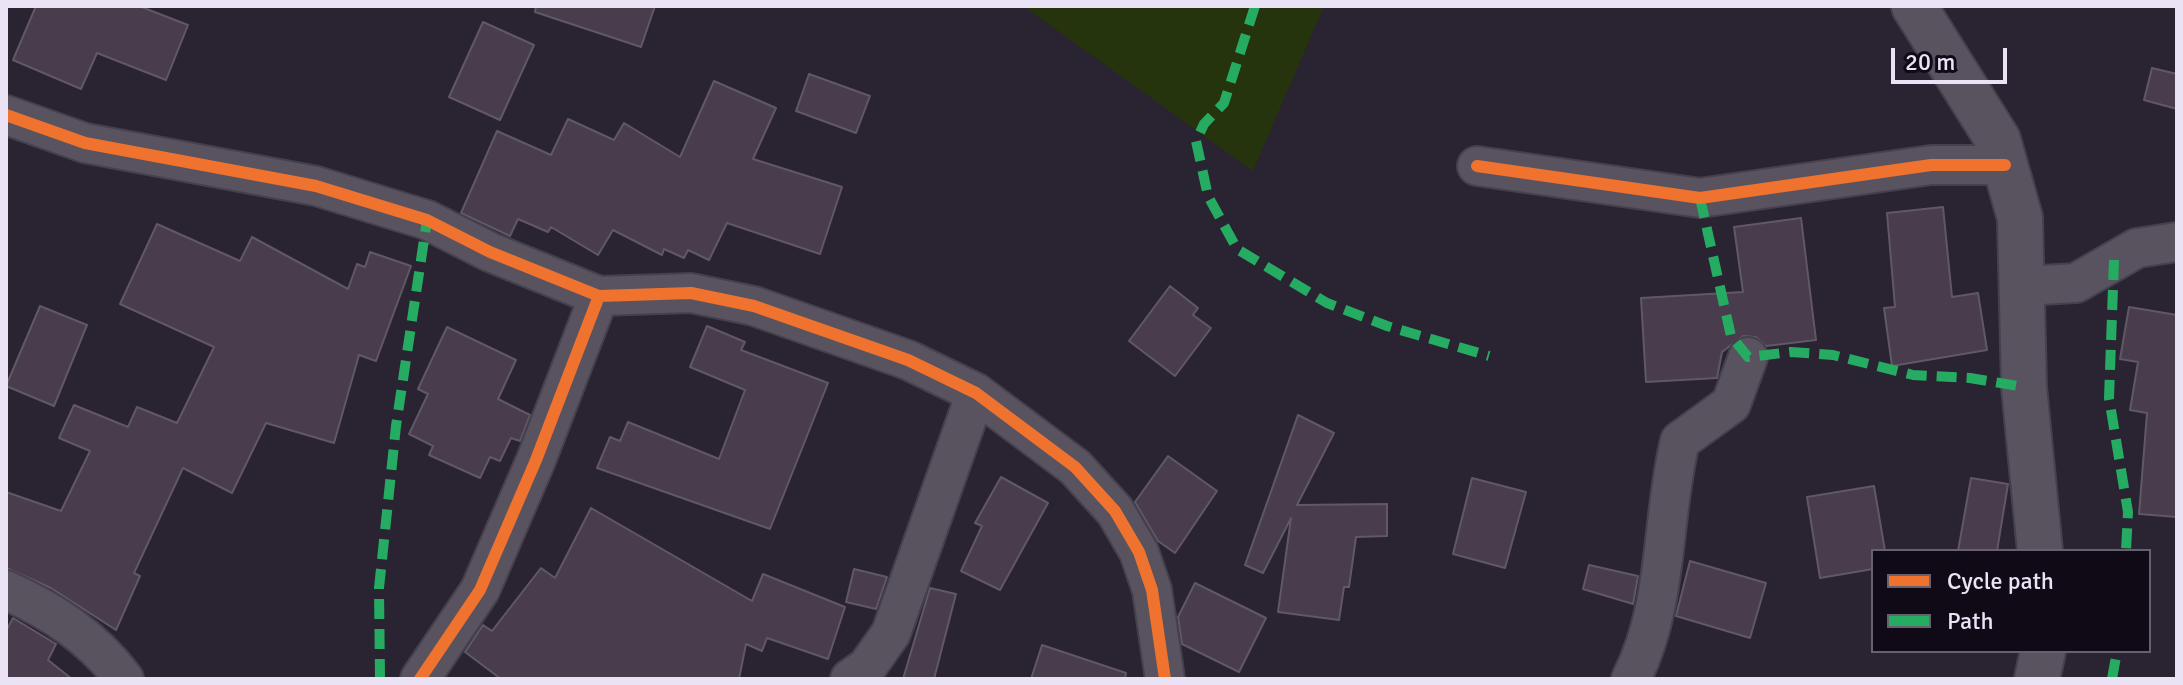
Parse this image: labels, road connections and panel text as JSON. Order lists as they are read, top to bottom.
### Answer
{
  "legend": ["Cycle path", "Path"],
  "scale_bar": "20 m"
}
